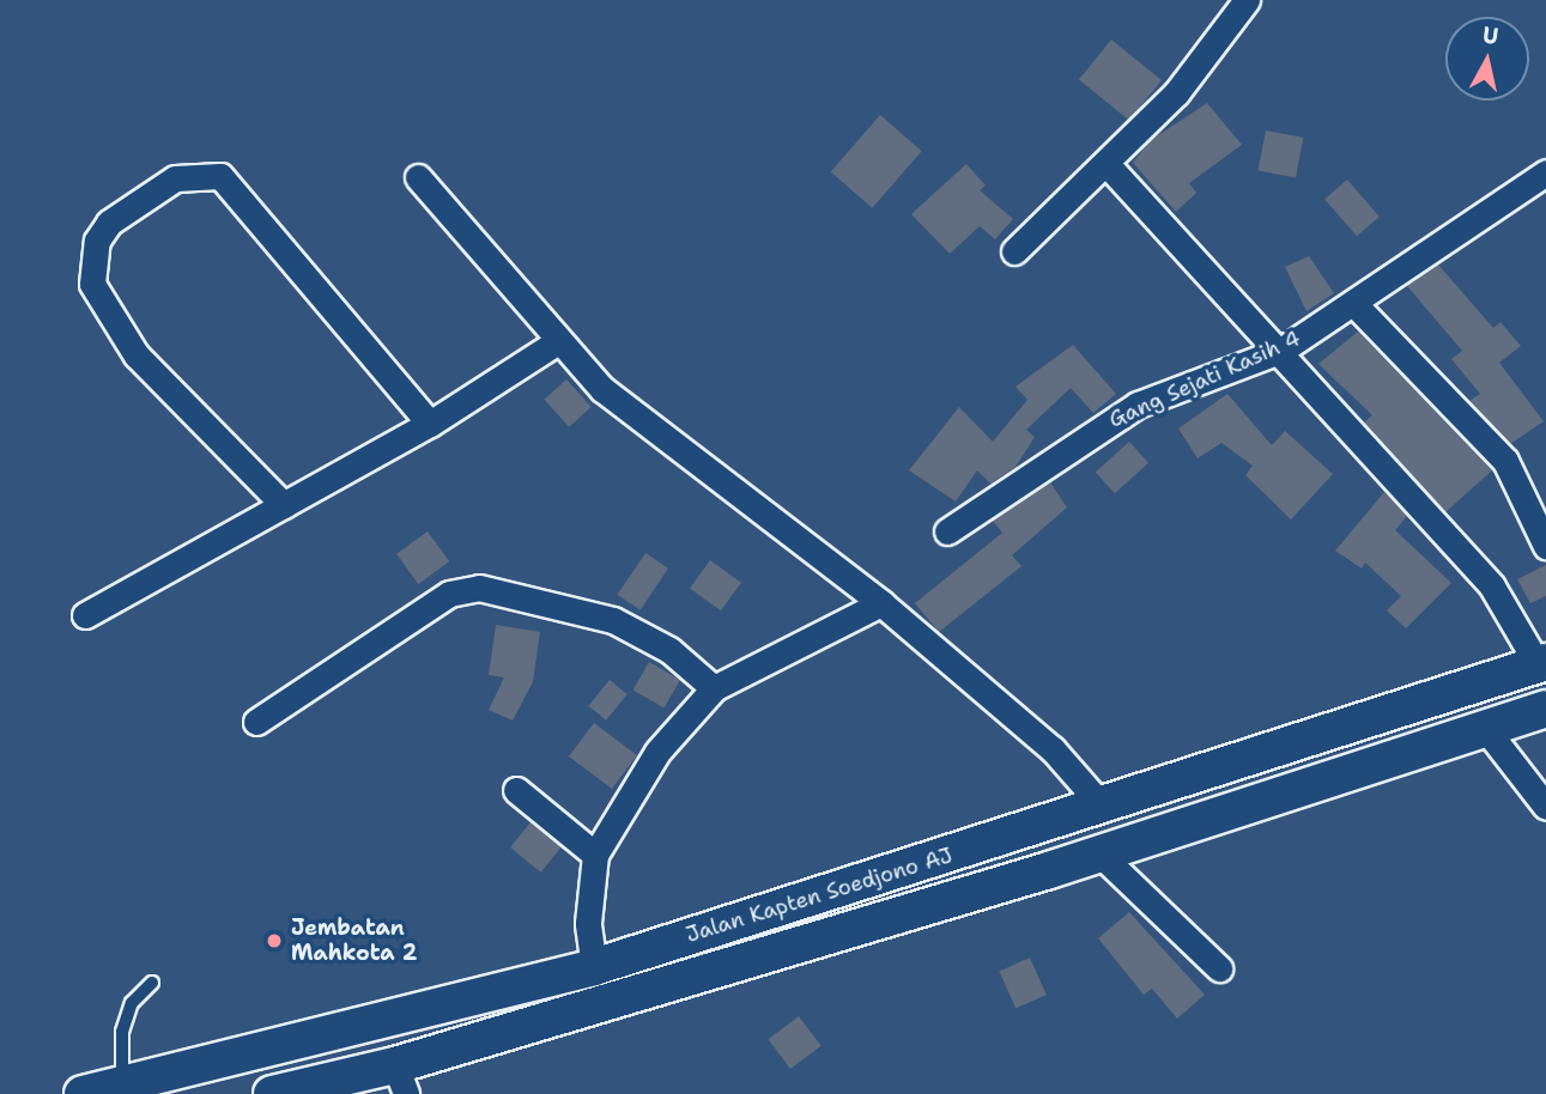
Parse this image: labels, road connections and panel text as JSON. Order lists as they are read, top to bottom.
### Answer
{
  "streets": {
    "main road": ["Jalan Kapten Soedjono AJ"],
    "street": ["Gang Sejati Kasih 4"]
  },
  "places": ["Jembatan Mahkota 2"],
  "north": "top"
}
